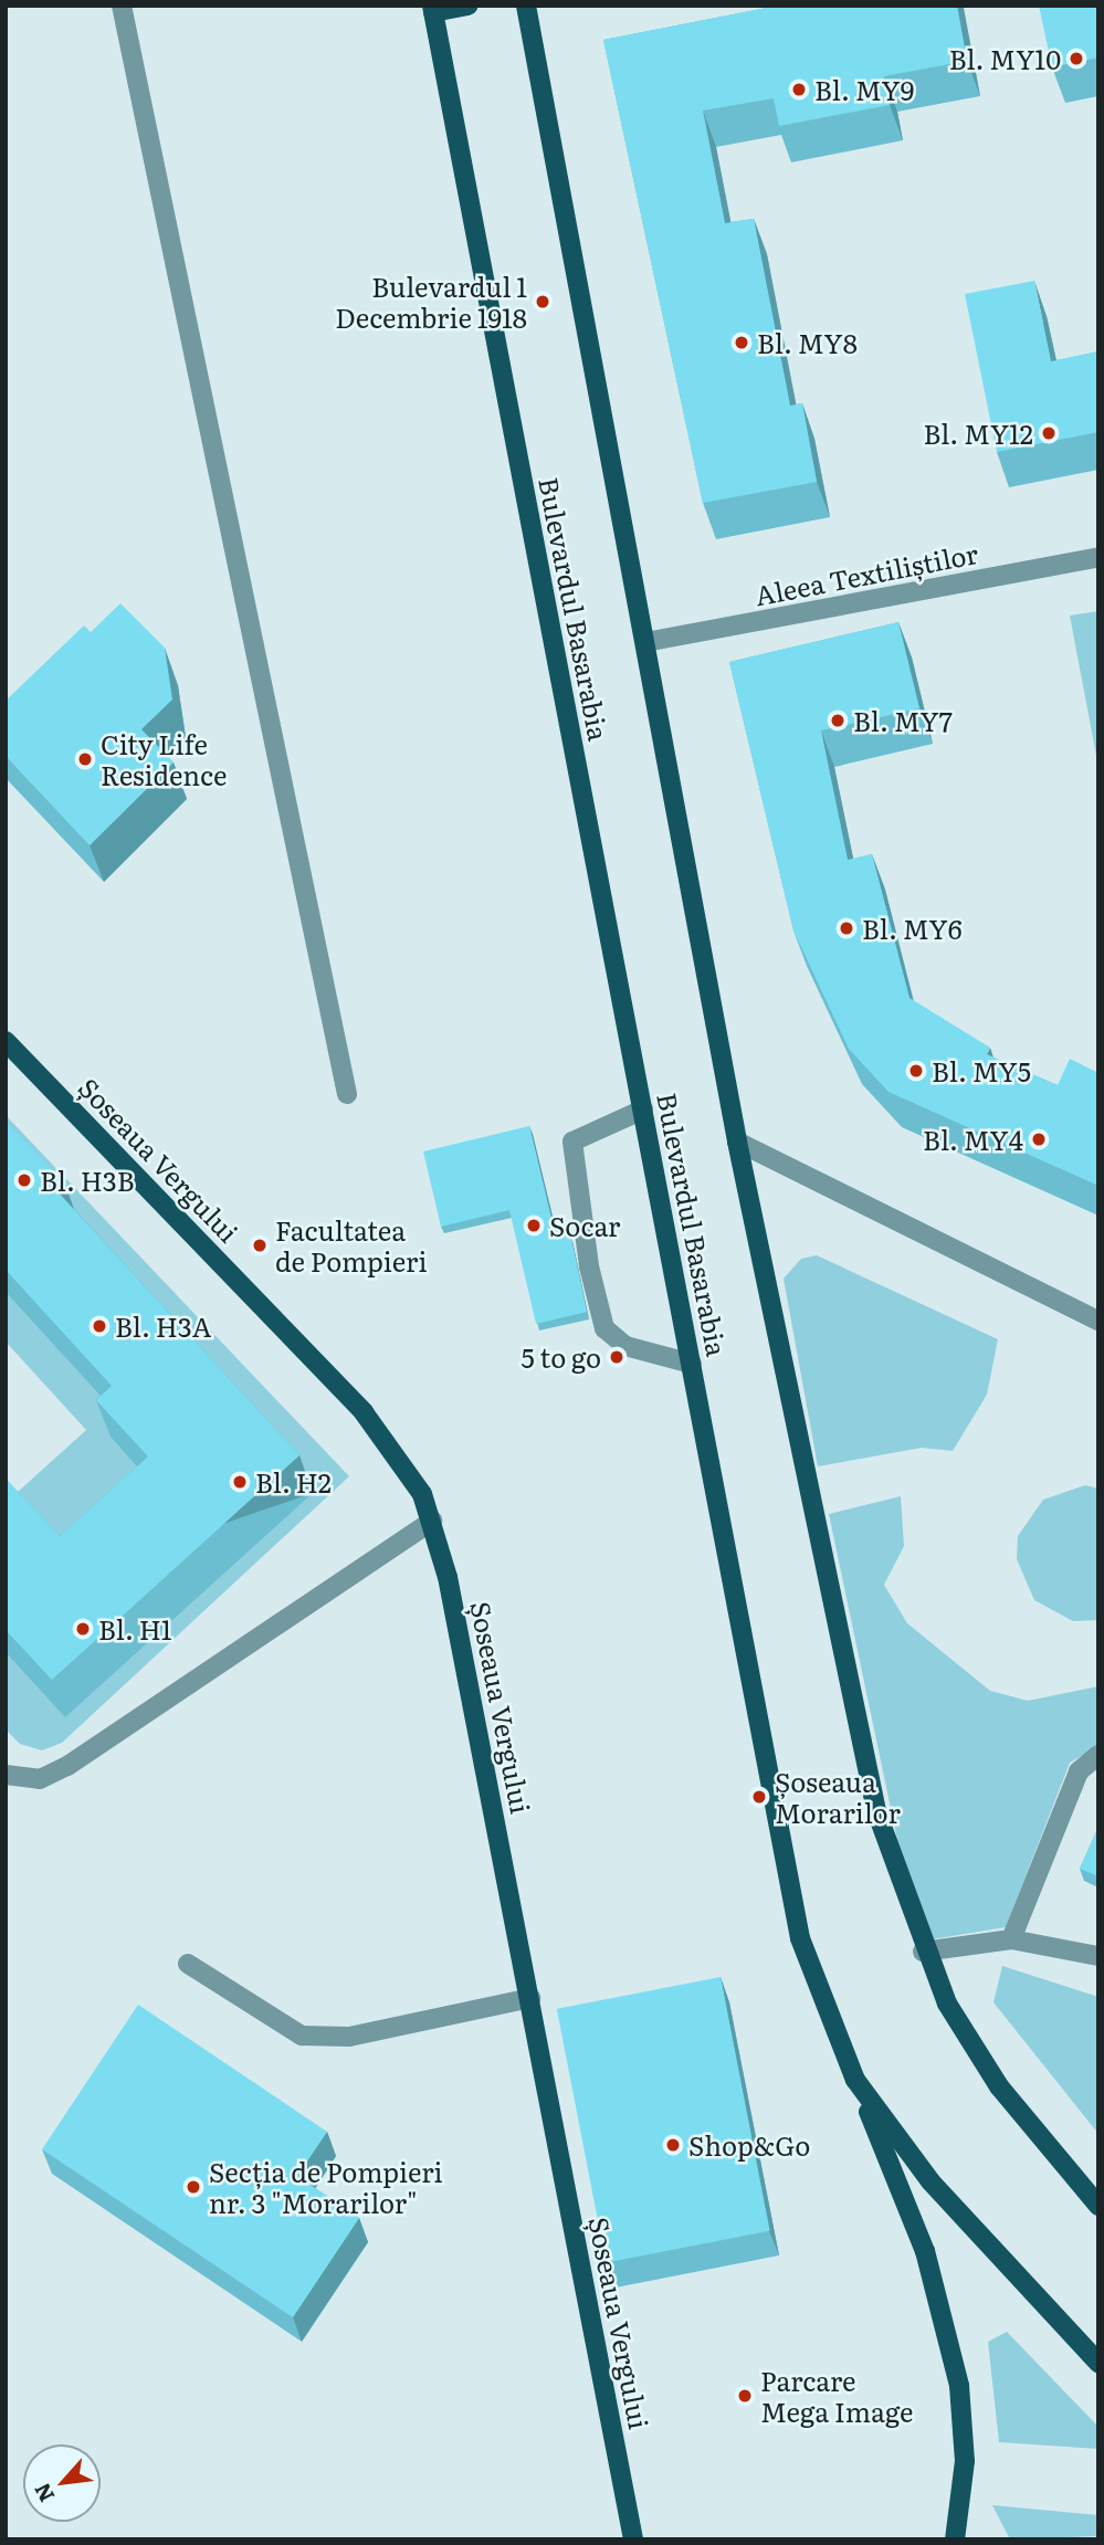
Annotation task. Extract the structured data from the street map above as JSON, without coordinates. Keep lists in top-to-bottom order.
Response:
{
  "streets": {
    "main road": ["Bulevardul Basarabia", "Șoseaua Vergului"],
    "street": ["Aleea Textiliștilor"]
  },
  "places": [
    "Bl. MY10",
    "Bl. MY9",
    "Bulevardul 1 Decembrie 1918",
    "Bl. MY8",
    "Bl. MY12",
    "Bl. MY7",
    "City Life Residence",
    "Bl. MY6",
    "Bl. MY5",
    "Bl. MY4",
    "Bl. H3B",
    "Socar",
    "Facultatea de Pompieri",
    "Bl. H3A",
    "5 to go",
    "Bl. H2",
    "Bl. H1",
    "Șoseaua Morarilor",
    "Shop&Go",
    "Secția de Pompieri nr. 3 \"Morarilor\"",
    "Parcare Mega Image"
  ],
  "north": "bottom left"
}
